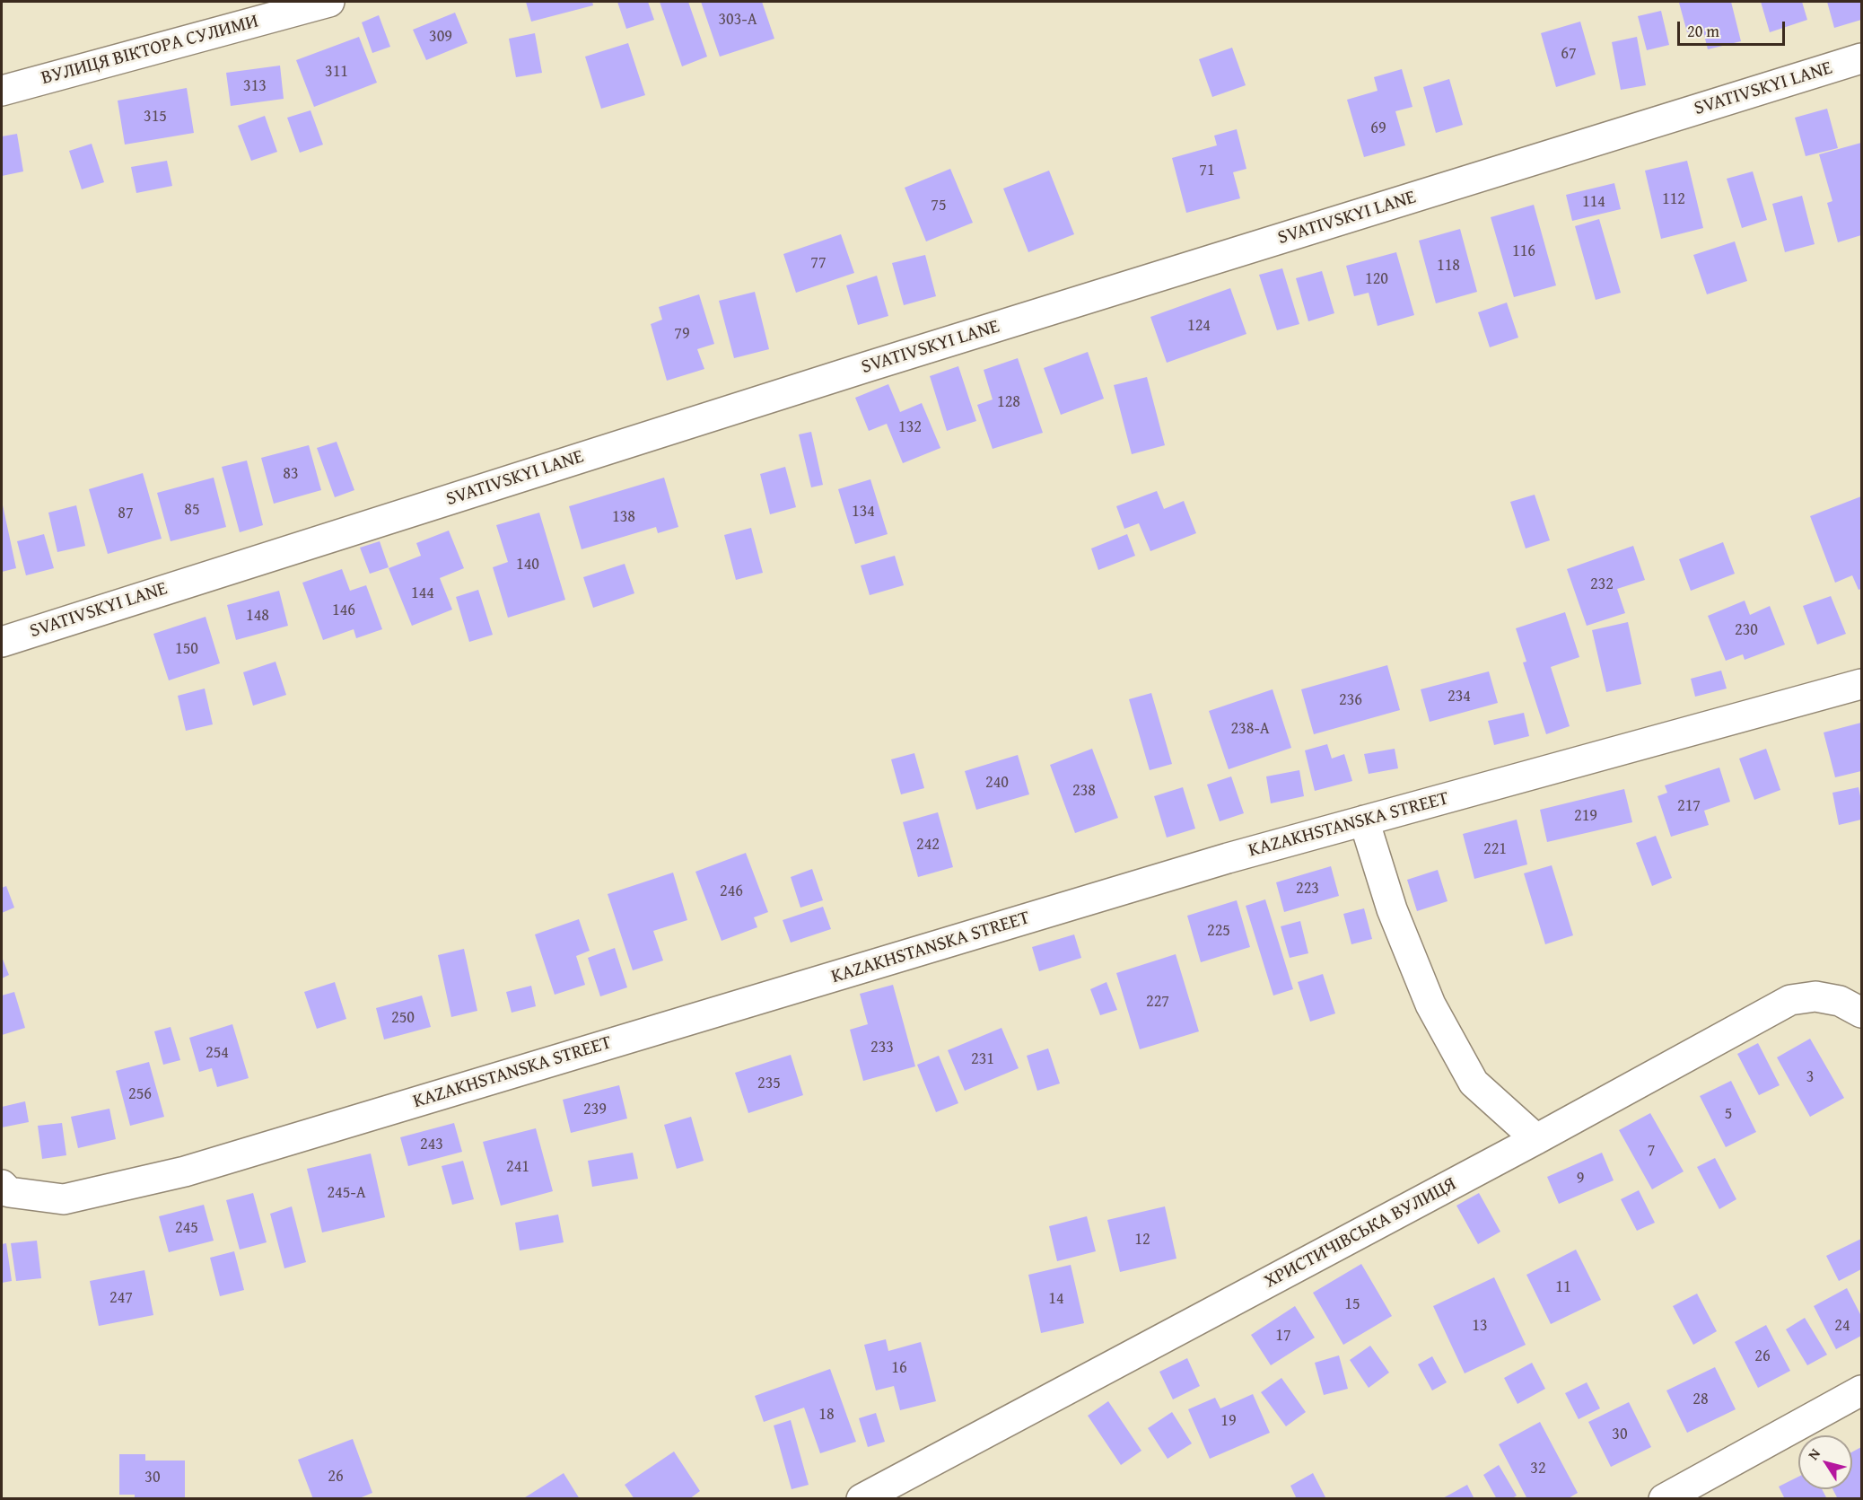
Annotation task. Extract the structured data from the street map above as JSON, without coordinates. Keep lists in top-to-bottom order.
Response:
{
  "streets": {
    "street": [
      "ВУЛИЦЯ ВІКТОРА СУЛИМИ",
      "SVATIVSKYI LANE",
      "KAZAKHSTANSKA STREET",
      "ХРИСТИЧІВСЬКА ВУЛИЦЯ"
    ]
  },
  "house_numbers": [
    "303-А",
    "309",
    "67",
    "311",
    "313",
    "315",
    "69",
    "71",
    "112",
    "114",
    "75",
    "116",
    "77",
    "118",
    "120",
    "124",
    "79",
    "128",
    "132",
    "83",
    "85",
    "134",
    "87",
    "138",
    "140",
    "232",
    "144",
    "146",
    "148",
    "230",
    "150",
    "234",
    "236",
    "238-А",
    "240",
    "238",
    "217",
    "219",
    "242",
    "221",
    "223",
    "246",
    "225",
    "227",
    "250",
    "233",
    "254",
    "231",
    "3",
    "235",
    "256",
    "239",
    "5",
    "243",
    "7",
    "241",
    "9",
    "245-А",
    "245",
    "12",
    "11",
    "247",
    "14",
    "15",
    "13",
    "24",
    "17",
    "26",
    "16",
    "28",
    "18",
    "19",
    "30",
    "32",
    "26",
    "30"
  ],
  "scale_bar": "20 m",
  "north": "top left"
}
